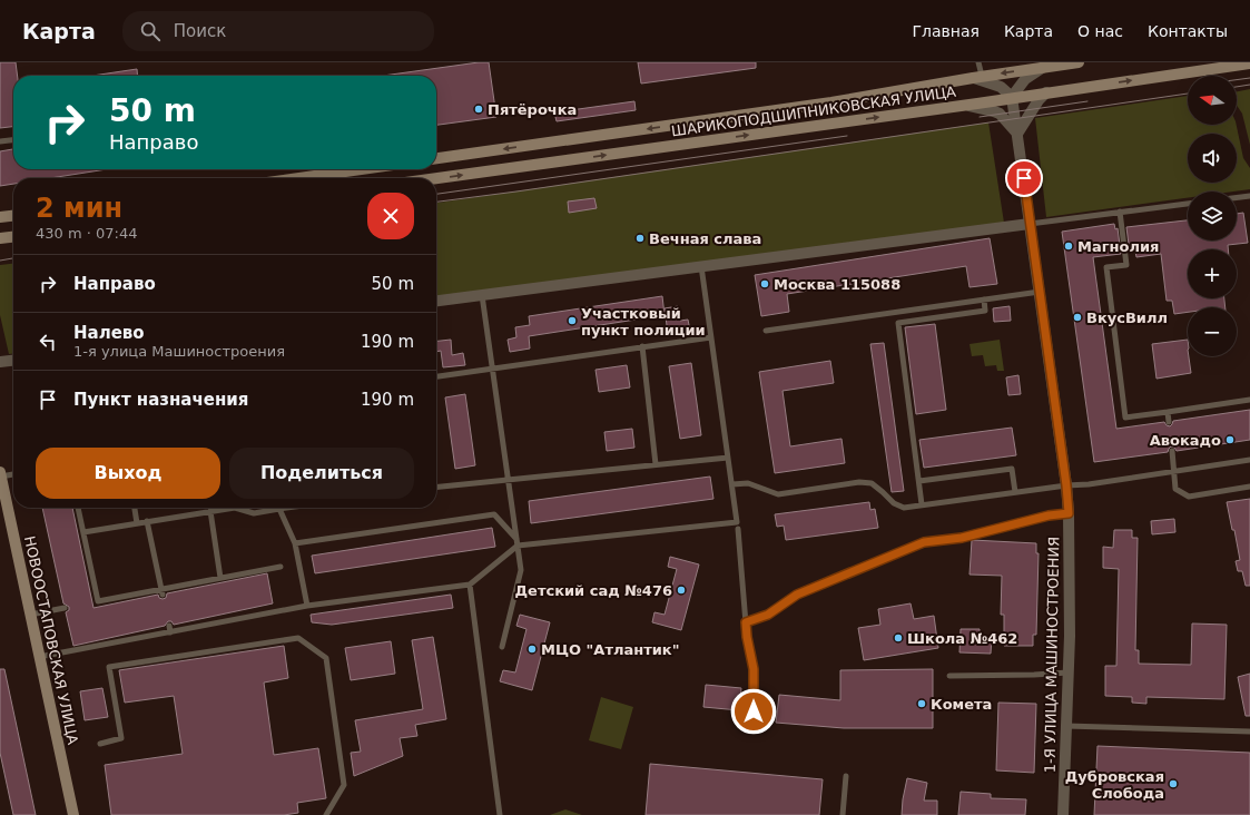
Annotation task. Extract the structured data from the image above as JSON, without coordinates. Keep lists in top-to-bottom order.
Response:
{
  "streets": {
    "main road": ["ШАРИКОПОДШИПНИКОВСКАЯ УЛИЦА", "НОВООСТАПОВСКАЯ УЛИЦА"],
    "street": ["1-Я УЛИЦА МАШИНОСТРОЕНИЯ"]
  },
  "crossings": [
    ["ШАРИКОПОДШИПНИКОВСКАЯ УЛИЦА", "1-Я УЛИЦА МАШИНОСТРОЕНИЯ"]
  ],
  "places": [
    "Пятёрочка",
    "Вечная слава",
    "Магнолия",
    "Москва 115088",
    "ВкусВилл",
    "Участковый пункт полиции",
    "Авокадо",
    "Детский сад №476",
    "Школа №462",
    "МЦО \"Атлантик\"",
    "Комета",
    "Дубровская Слобода"
  ],
  "north": "left",
  "page": {
    "header": "Карта",
    "search": "Поиск",
    "nav": [
      "Главная",
      "Карта",
      "О нас",
      "Контакты"
    ],
    "map_buttons": ["+", "−"],
    "turn": ["50 m", "Направо"],
    "heading": ["2 мин", "430 m · 07:44"],
    "list": [
      {
        "name": "Направо",
        "value": "50 m"
      },
      {
        "name": "Налево",
        "note": "1-я улица Машиностроения",
        "value": "190 m"
      },
      {
        "name": "Пункт назначения",
        "value": "190 m"
      }
    ],
    "buttons": ["Выход", "Поделиться"]
  }
}
